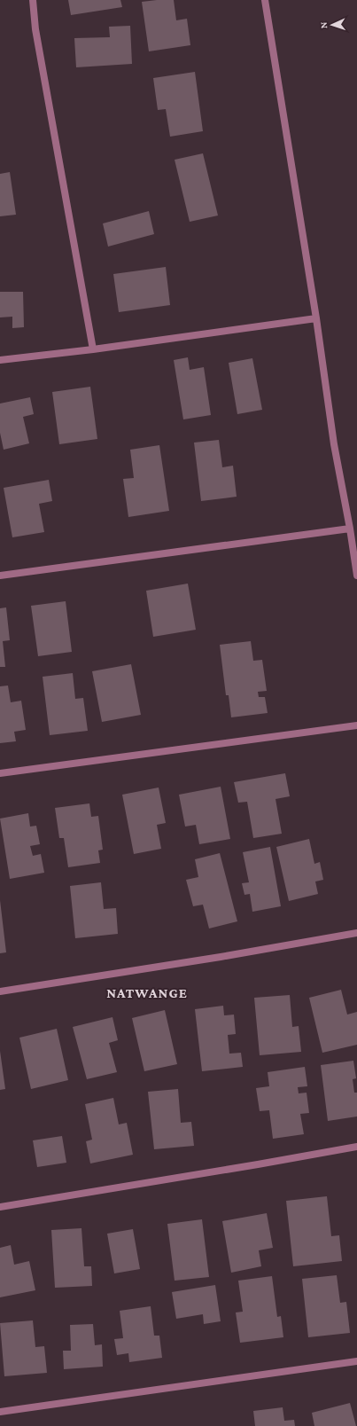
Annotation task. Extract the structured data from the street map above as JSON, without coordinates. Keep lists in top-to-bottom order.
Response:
{
  "districts": ["NATWANGE"],
  "north": "left"
}
